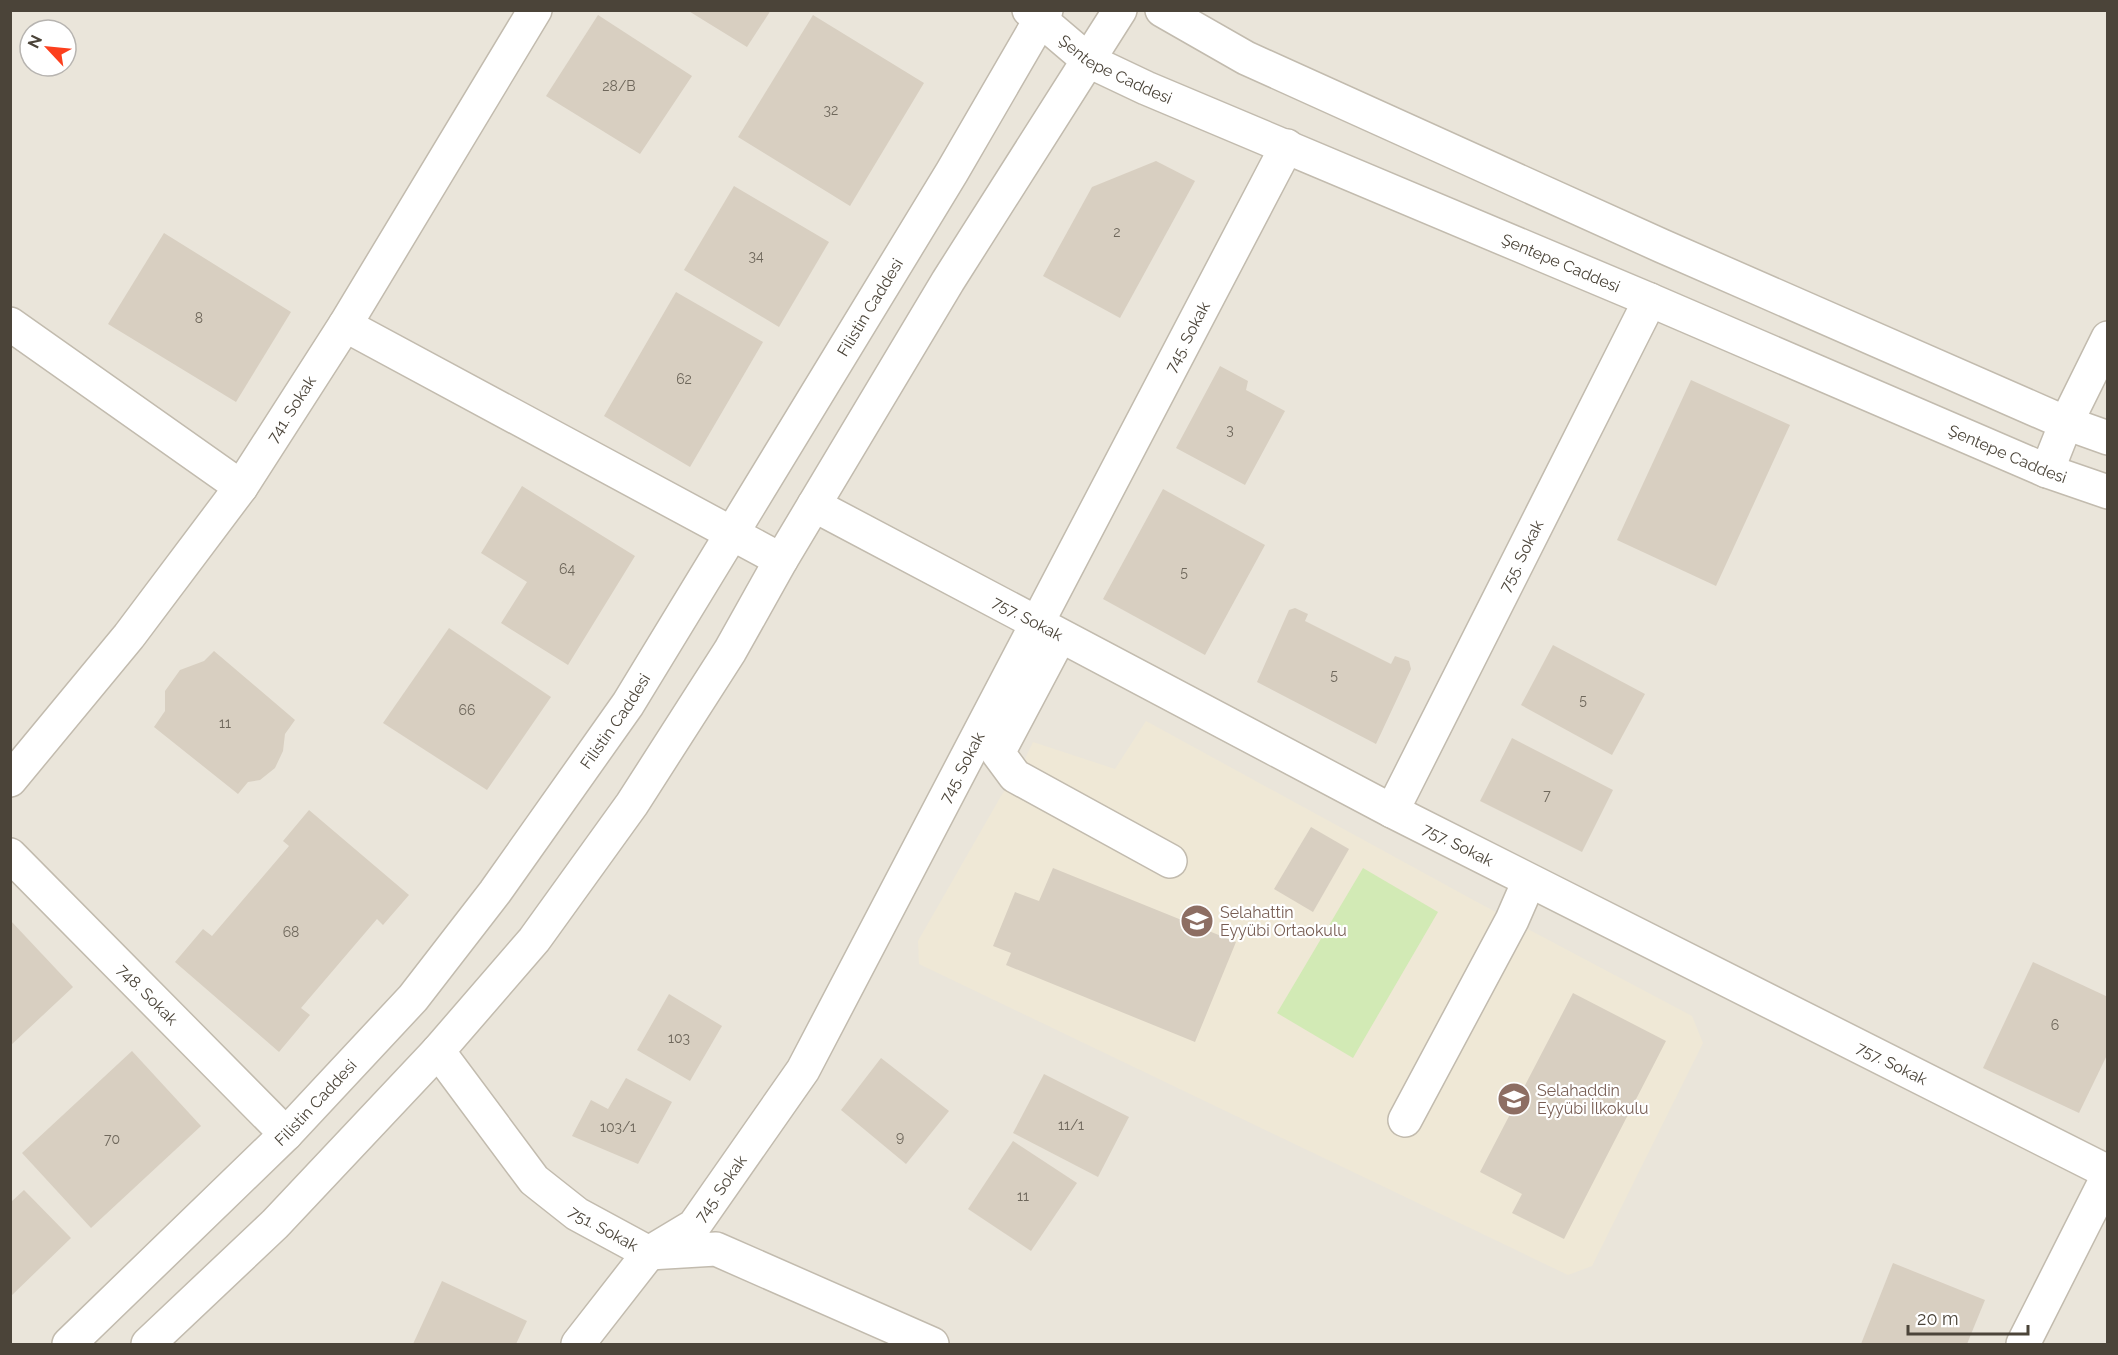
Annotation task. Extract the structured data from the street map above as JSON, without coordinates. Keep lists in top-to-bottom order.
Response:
{
  "streets": {
    "street": [
      "Şentepe Caddesi",
      "Filistin Caddesi",
      "745. Sokak",
      "741. Sokak",
      "755. Sokak",
      "757. Sokak",
      "748. Sokak",
      "751. Sokak"
    ]
  },
  "crossings": [
    ["Şentepe Caddesi", "Filistin Caddesi"],
    ["Şentepe Caddesi", "745. Sokak"],
    ["Şentepe Caddesi", "755. Sokak"],
    ["Filistin Caddesi", "748. Sokak"],
    ["745. Sokak", "757. Sokak"],
    ["745. Sokak", "751. Sokak"],
    ["755. Sokak", "757. Sokak"]
  ],
  "places": {
    "school or university": ["Selahattin Eyyübi Ortaokulu", "Selahaddin Eyyübi İlkokulu"]
  },
  "house_numbers": [
    "28/B",
    "32",
    "2",
    "34",
    "8",
    "62",
    "3",
    "64",
    "5",
    "5",
    "5",
    "66",
    "11",
    "7",
    "68",
    "6",
    "103",
    "11/1",
    "103/1",
    "9",
    "70",
    "11"
  ],
  "scale_bar": "20 m",
  "north": "top left"
}
